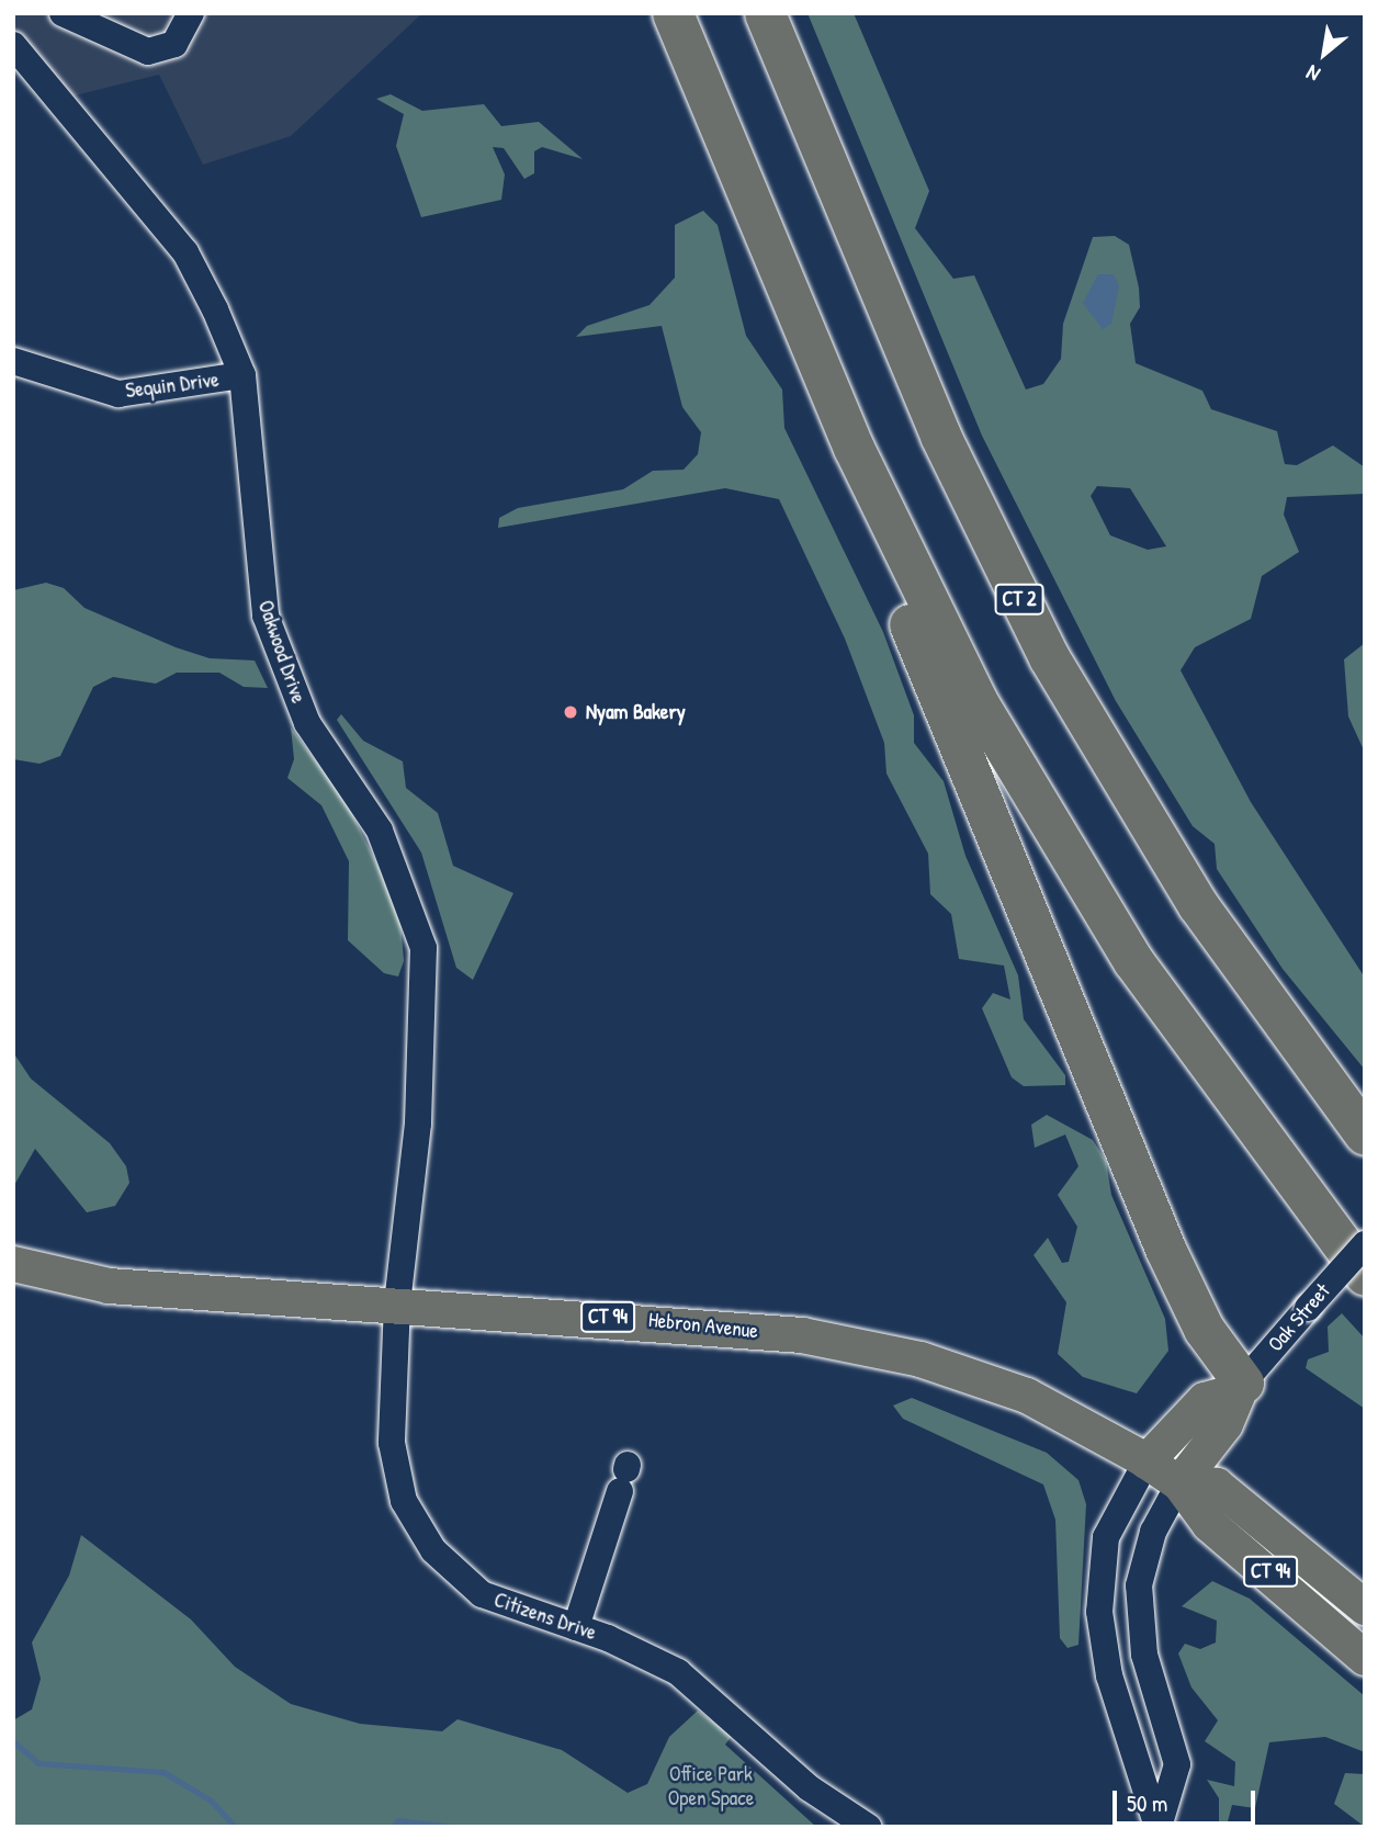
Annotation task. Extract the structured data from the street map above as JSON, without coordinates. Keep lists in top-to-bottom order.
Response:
{
  "streets": {
    "highway": ["CT 2"],
    "main road": ["CT 94", "Oak Street", "Hebron Avenue"],
    "street": ["Sequin Drive", "Oakwood Drive", "Citizens Drive"]
  },
  "crossings": [
    ["Sequin Drive", "Oakwood Drive"],
    ["Oakwood Drive", "Hebron Avenue"],
    ["Oakwood Drive", "Citizens Drive"],
    ["Oak Street", "Hebron Avenue"],
    ["Hebron Avenue", "Citizens Drive"]
  ],
  "parks": ["Office Park Open Space"],
  "places": ["Nyam Bakery"],
  "scale_bar": "50 m",
  "north": "bottom left"
}
